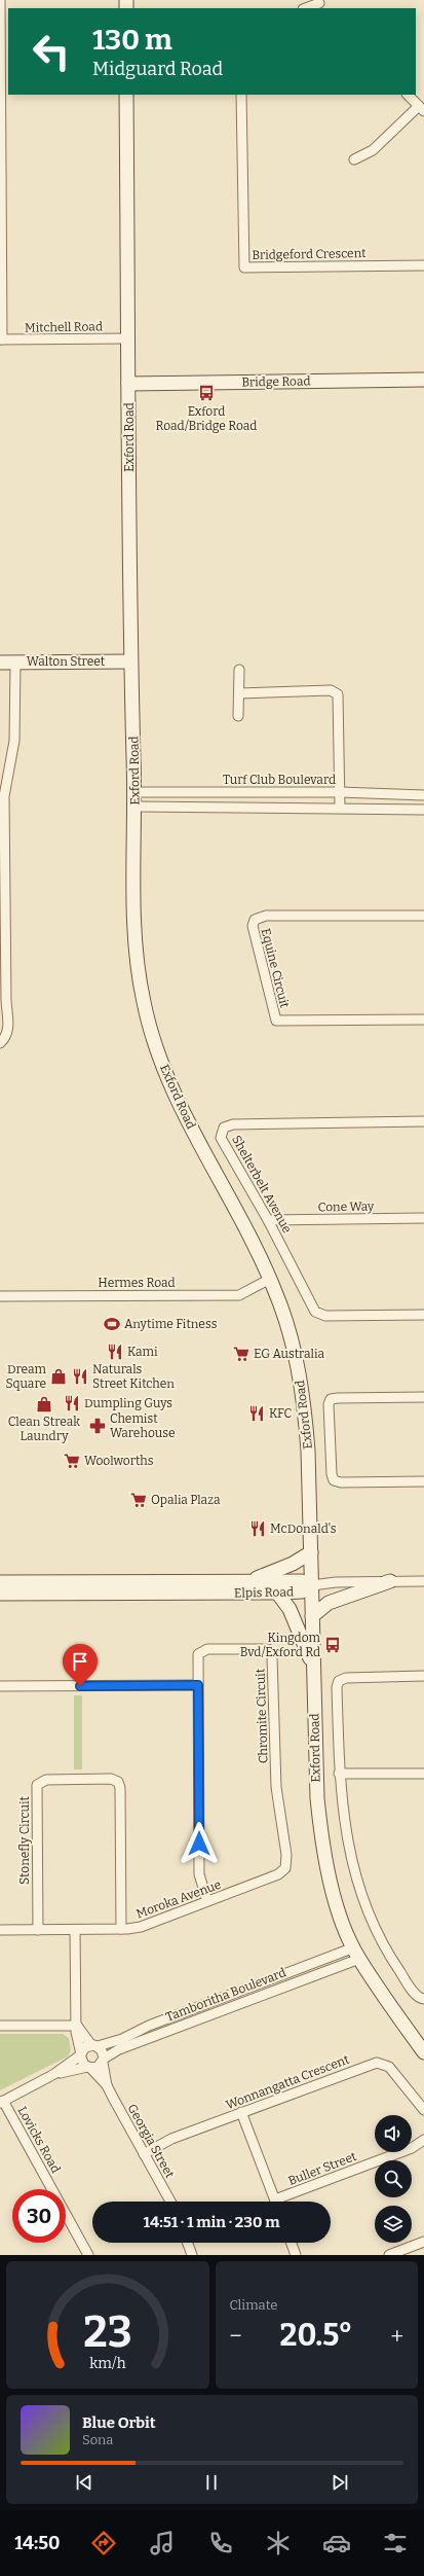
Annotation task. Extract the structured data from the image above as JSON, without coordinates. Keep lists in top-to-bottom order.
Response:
{
  "streets": {
    "street": [
      "Bridgeford Crescent",
      "Mitchell Road",
      "Bridge Road",
      "Exford Road",
      "Walton Street",
      "Turf Club Boulevard",
      "Equine Circuit",
      "Shelterbelt Avenue",
      "Cone Way",
      "Hermes Road",
      "Elpis Road",
      "Chromite Circuit",
      "Stonefly Circuit",
      "Moroka Avenue",
      "Tamboritha Boulevard",
      "Wonnangatta Crescent",
      "Lovicks Road",
      "Georgia Street",
      "Buller Street"
    ]
  },
  "crossings": [
    ["Mitchell Road", "Exford Road"],
    ["Bridge Road", "Exford Road"],
    ["Exford Road", "Walton Street"],
    ["Exford Road", "Turf Club Boulevard"],
    ["Exford Road", "Hermes Road"],
    ["Exford Road", "Elpis Road"],
    ["Exford Road", "Tamboritha Boulevard"],
    ["Shelterbelt Avenue", "Cone Way"],
    ["Chromite Circuit", "Moroka Avenue"],
    ["Stonefly Circuit", "Moroka Avenue"],
    ["Tamboritha Boulevard", "Lovicks Road"],
    ["Tamboritha Boulevard", "Georgia Street"],
    ["Wonnangatta Crescent", "Georgia Street"]
  ],
  "places": {
    "bus stop": ["Exford Road/Bridge Road", "Kingdom Bvd/Exford Rd"],
    "sports": ["Anytime Fitness"],
    "restaurant": [
      "Kami",
      "Naturals Street Kitchen",
      "Dumpling Guys",
      "KFC",
      "McDonald's"
    ],
    "supermarket": ["EG Australia", "Woolworths", "Opalia Plaza"],
    "shop": ["Dream Square", "Clean Streak Laundry"],
    "pharmacy": ["Chemist Warehouse"]
  },
  "page": {
    "turn": ["130 m", "Midguard Road"],
    "limit": "30",
    "trip": "14:51 · 1 min · 230 m",
    "tile": "Climate",
    "heat": ["−", "20.5°", "+"],
    "song": ["Blue Orbit", "Sona"],
    "tabs": "14:50",
    "gauge": ["23", "km/h"]
  }
}
